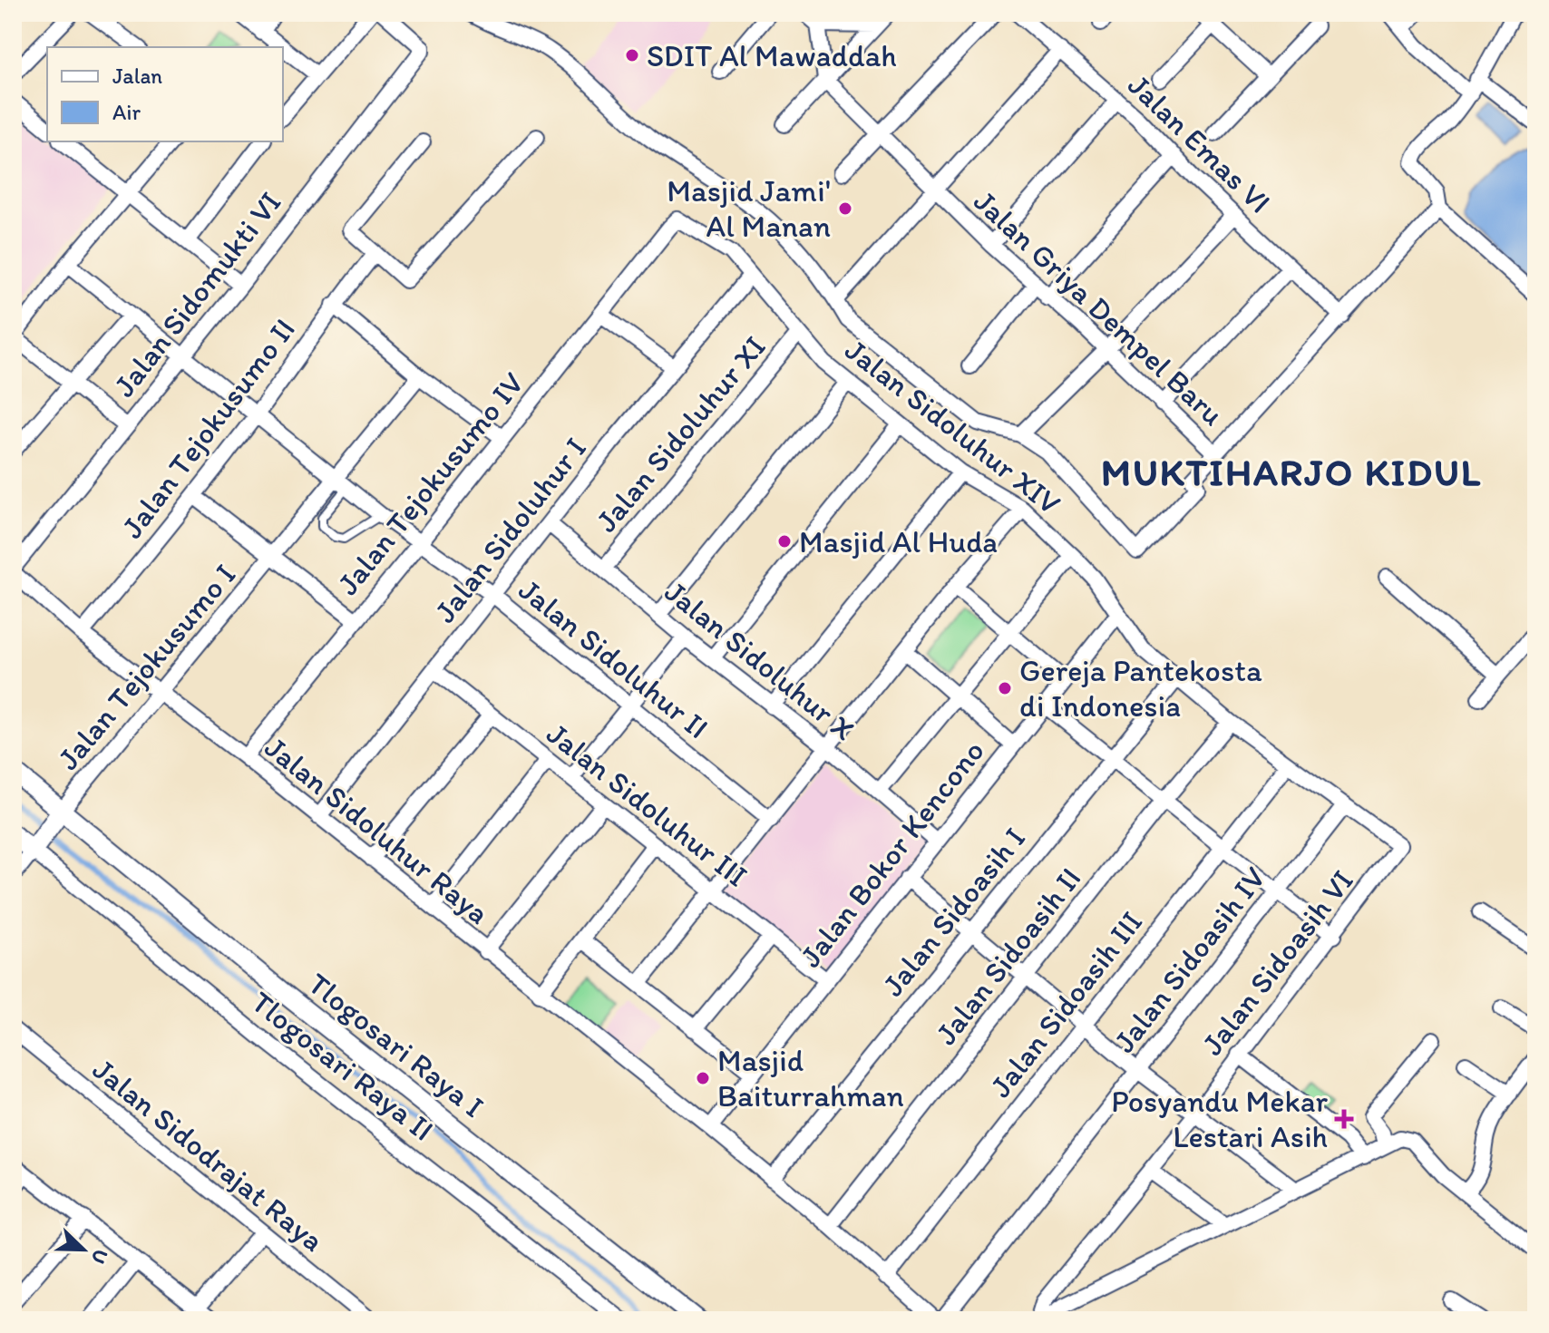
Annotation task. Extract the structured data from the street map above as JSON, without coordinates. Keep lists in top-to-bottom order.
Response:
{
  "streets": {
    "street": [
      "Jalan Emas VI",
      "Jalan Sidomukti VI",
      "Jalan Griya Dempel Baru",
      "Jalan Sidoluhur XIV",
      "Jalan Tejokusumo II",
      "Jalan Sidoluhur XI",
      "Jalan Tejokusumo IV",
      "Jalan Sidoluhur I",
      "Jalan Sidoluhur II",
      "Jalan Sidoluhur X",
      "Jalan Tejokusumo I",
      "Jalan Sidoluhur III",
      "Jalan Sidoluhur Raya",
      "Jalan Bokor Kencono",
      "Jalan Sidoasih I",
      "Jalan Sidoasih II",
      "Jalan Sidoasih IV",
      "Jalan Sidoasih VI",
      "Jalan Sidoasih III",
      "Tlogosari Raya I",
      "Tlogosari Raya II",
      "Jalan Sidodrajat Raya"
    ]
  },
  "crossings": [
    ["Jalan Emas VI", "Jalan Griya Dempel Baru"],
    ["Jalan Sidomukti VI", "Jalan Sidoluhur II"],
    ["Jalan Sidomukti VI", "Jalan Sidoluhur Raya"],
    ["Jalan Sidoluhur XIV", "Jalan Sidoluhur XI"],
    ["Jalan Sidoluhur XIV", "Jalan Tejokusumo IV"],
    ["Jalan Sidoluhur XIV", "Jalan Sidoluhur I"],
    ["Jalan Sidoluhur XIV", "Jalan Bokor Kencono"],
    ["Jalan Sidoluhur XIV", "Jalan Sidoasih I"],
    ["Jalan Sidoluhur XIV", "Jalan Sidoasih II"],
    ["Jalan Sidoluhur XIV", "Jalan Sidoasih IV"],
    ["Jalan Sidoluhur XIV", "Jalan Sidoasih VI"],
    ["Jalan Sidoluhur XIV", "Jalan Sidoasih III"],
    ["Jalan Tejokusumo II", "Jalan Sidoluhur II"],
    ["Jalan Tejokusumo II", "Jalan Sidoluhur Raya"],
    ["Jalan Sidoluhur XI", "Jalan Sidoluhur X"],
    ["Jalan Tejokusumo IV", "Jalan Sidoluhur II"],
    ["Jalan Tejokusumo IV", "Jalan Sidoluhur Raya"],
    ["Jalan Sidoluhur I", "Jalan Sidoluhur II"],
    ["Jalan Sidoluhur I", "Jalan Sidoluhur X"],
    ["Jalan Sidoluhur I", "Jalan Sidoluhur III"],
    ["Jalan Sidoluhur I", "Jalan Sidoluhur Raya"],
    ["Jalan Sidoluhur II", "Jalan Tejokusumo I"],
    ["Jalan Sidoluhur X", "Jalan Bokor Kencono"],
    ["Jalan Tejokusumo I", "Jalan Sidoluhur Raya"],
    ["Jalan Tejokusumo I", "Tlogosari Raya I"],
    ["Jalan Sidoluhur III", "Jalan Bokor Kencono"],
    ["Jalan Sidoluhur Raya", "Jalan Bokor Kencono"],
    ["Jalan Sidoluhur Raya", "Jalan Sidoasih I"],
    ["Jalan Sidoluhur Raya", "Jalan Sidoasih II"],
    ["Jalan Sidoluhur Raya", "Jalan Sidoasih III"]
  ],
  "districts": ["MUKTIHARJO KIDUL"],
  "places": {
    "other": [
      "SDIT Al Mawaddah",
      "Masjid Jami' Al Manan",
      "Masjid Al Huda",
      "Gereja Pantekosta di Indonesia",
      "Masjid Baiturrahman"
    ],
    "health": ["Posyandu Mekar Lestari Asih"]
  },
  "legend": ["Jalan", "Air"],
  "north": "bottom right"
}
